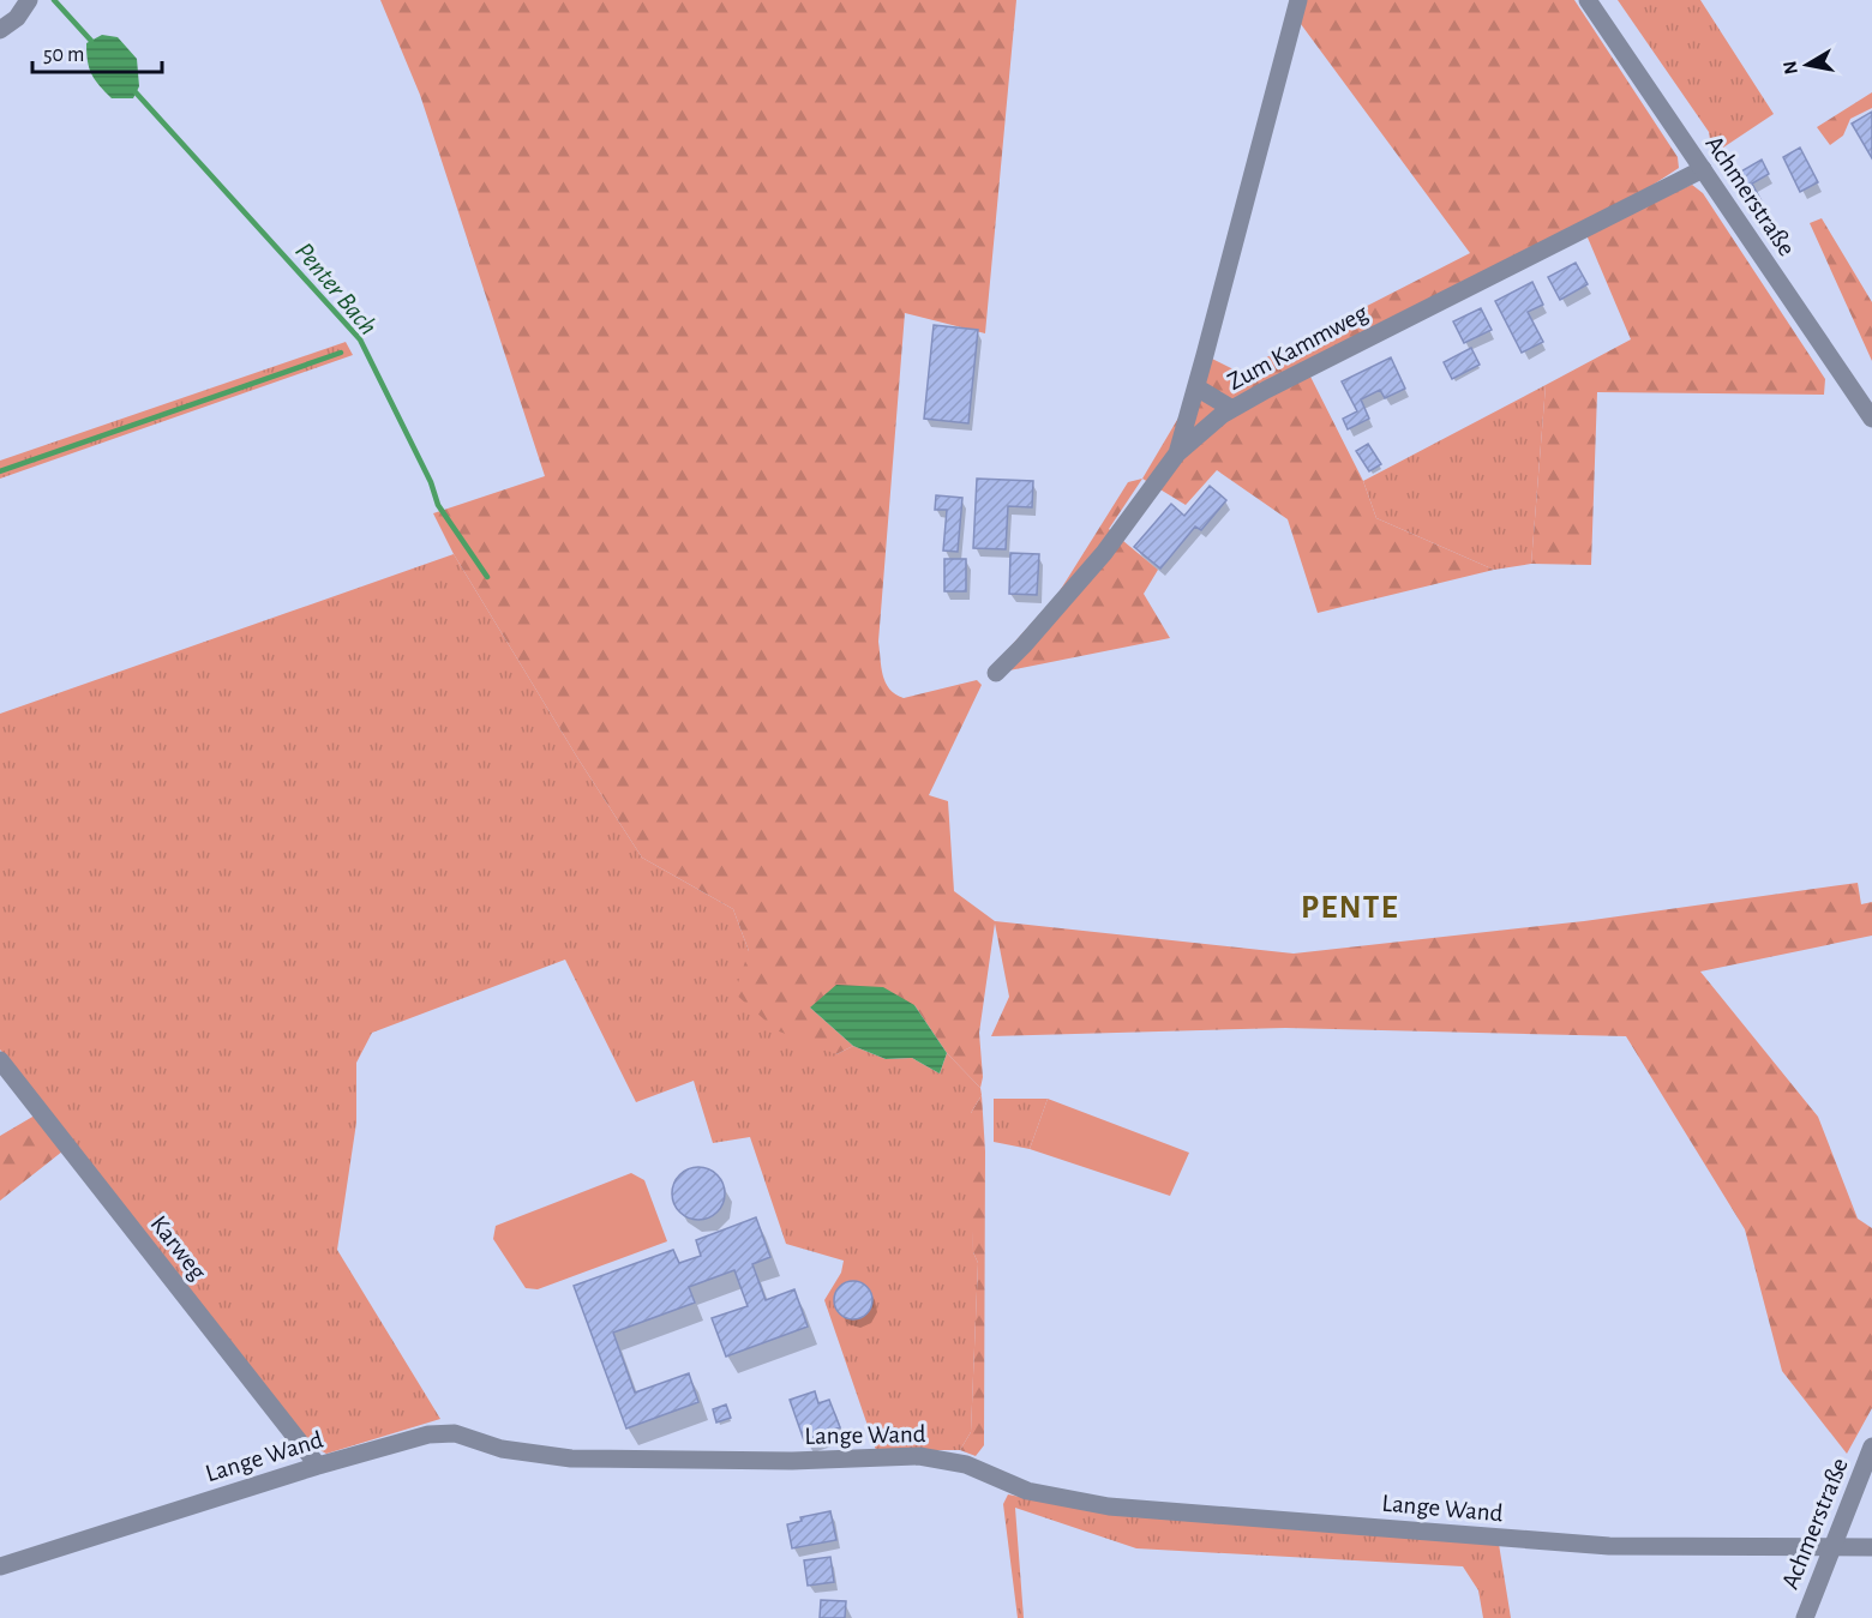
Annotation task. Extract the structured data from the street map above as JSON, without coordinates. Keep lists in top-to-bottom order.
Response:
{
  "streets": {
    "street": [
      "Achmerstraße",
      "Zum Kammweg",
      "Karweg",
      "Lange Wand"
    ]
  },
  "crossings": [
    ["Achmerstraße", "Zum Kammweg"],
    ["Achmerstraße", "Lange Wand"],
    ["Karweg", "Lange Wand"]
  ],
  "districts": ["PENTE"],
  "water": ["Penter Bach"],
  "scale_bar": "50 m",
  "north": "left"
}
